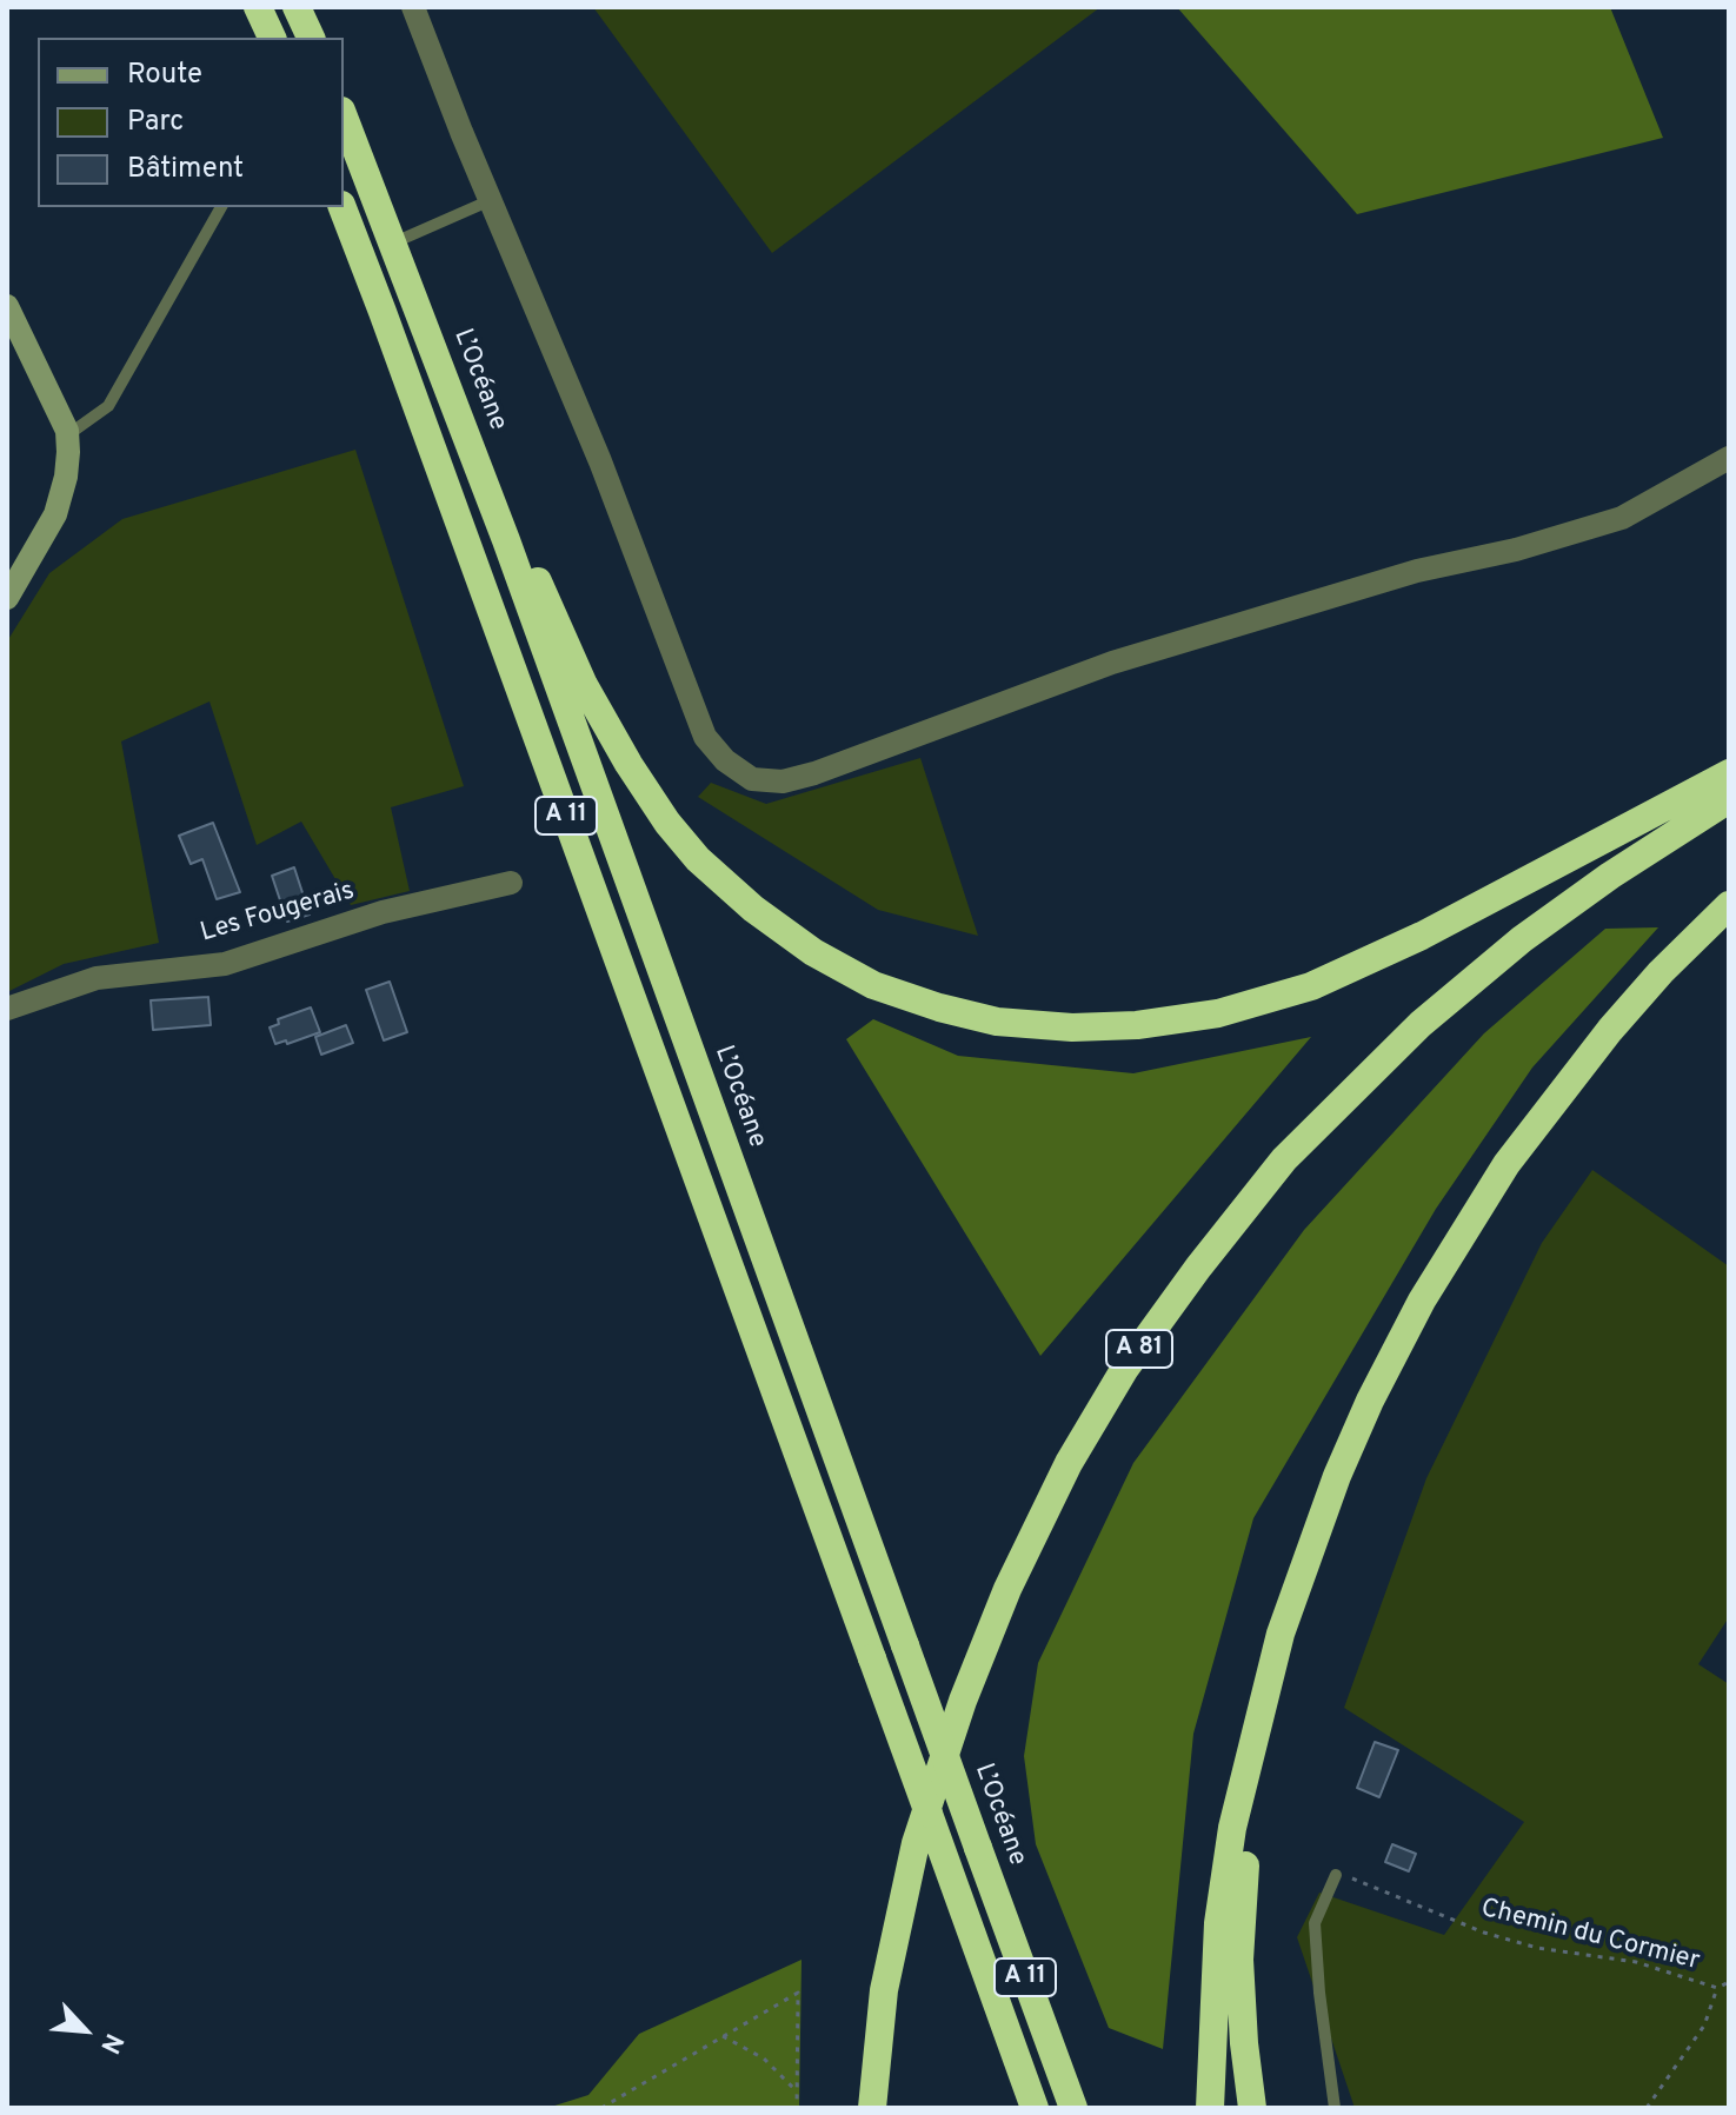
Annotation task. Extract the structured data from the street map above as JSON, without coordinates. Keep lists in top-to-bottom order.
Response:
{
  "streets": {
    "highway": ["L’Océane", "A 11", "A 81"],
    "street": ["Les Fougerais"],
    "path": ["Chemin du Cormier"]
  },
  "legend": ["Route", "Parc", "Bâtiment"],
  "north": "bottom right"
}
